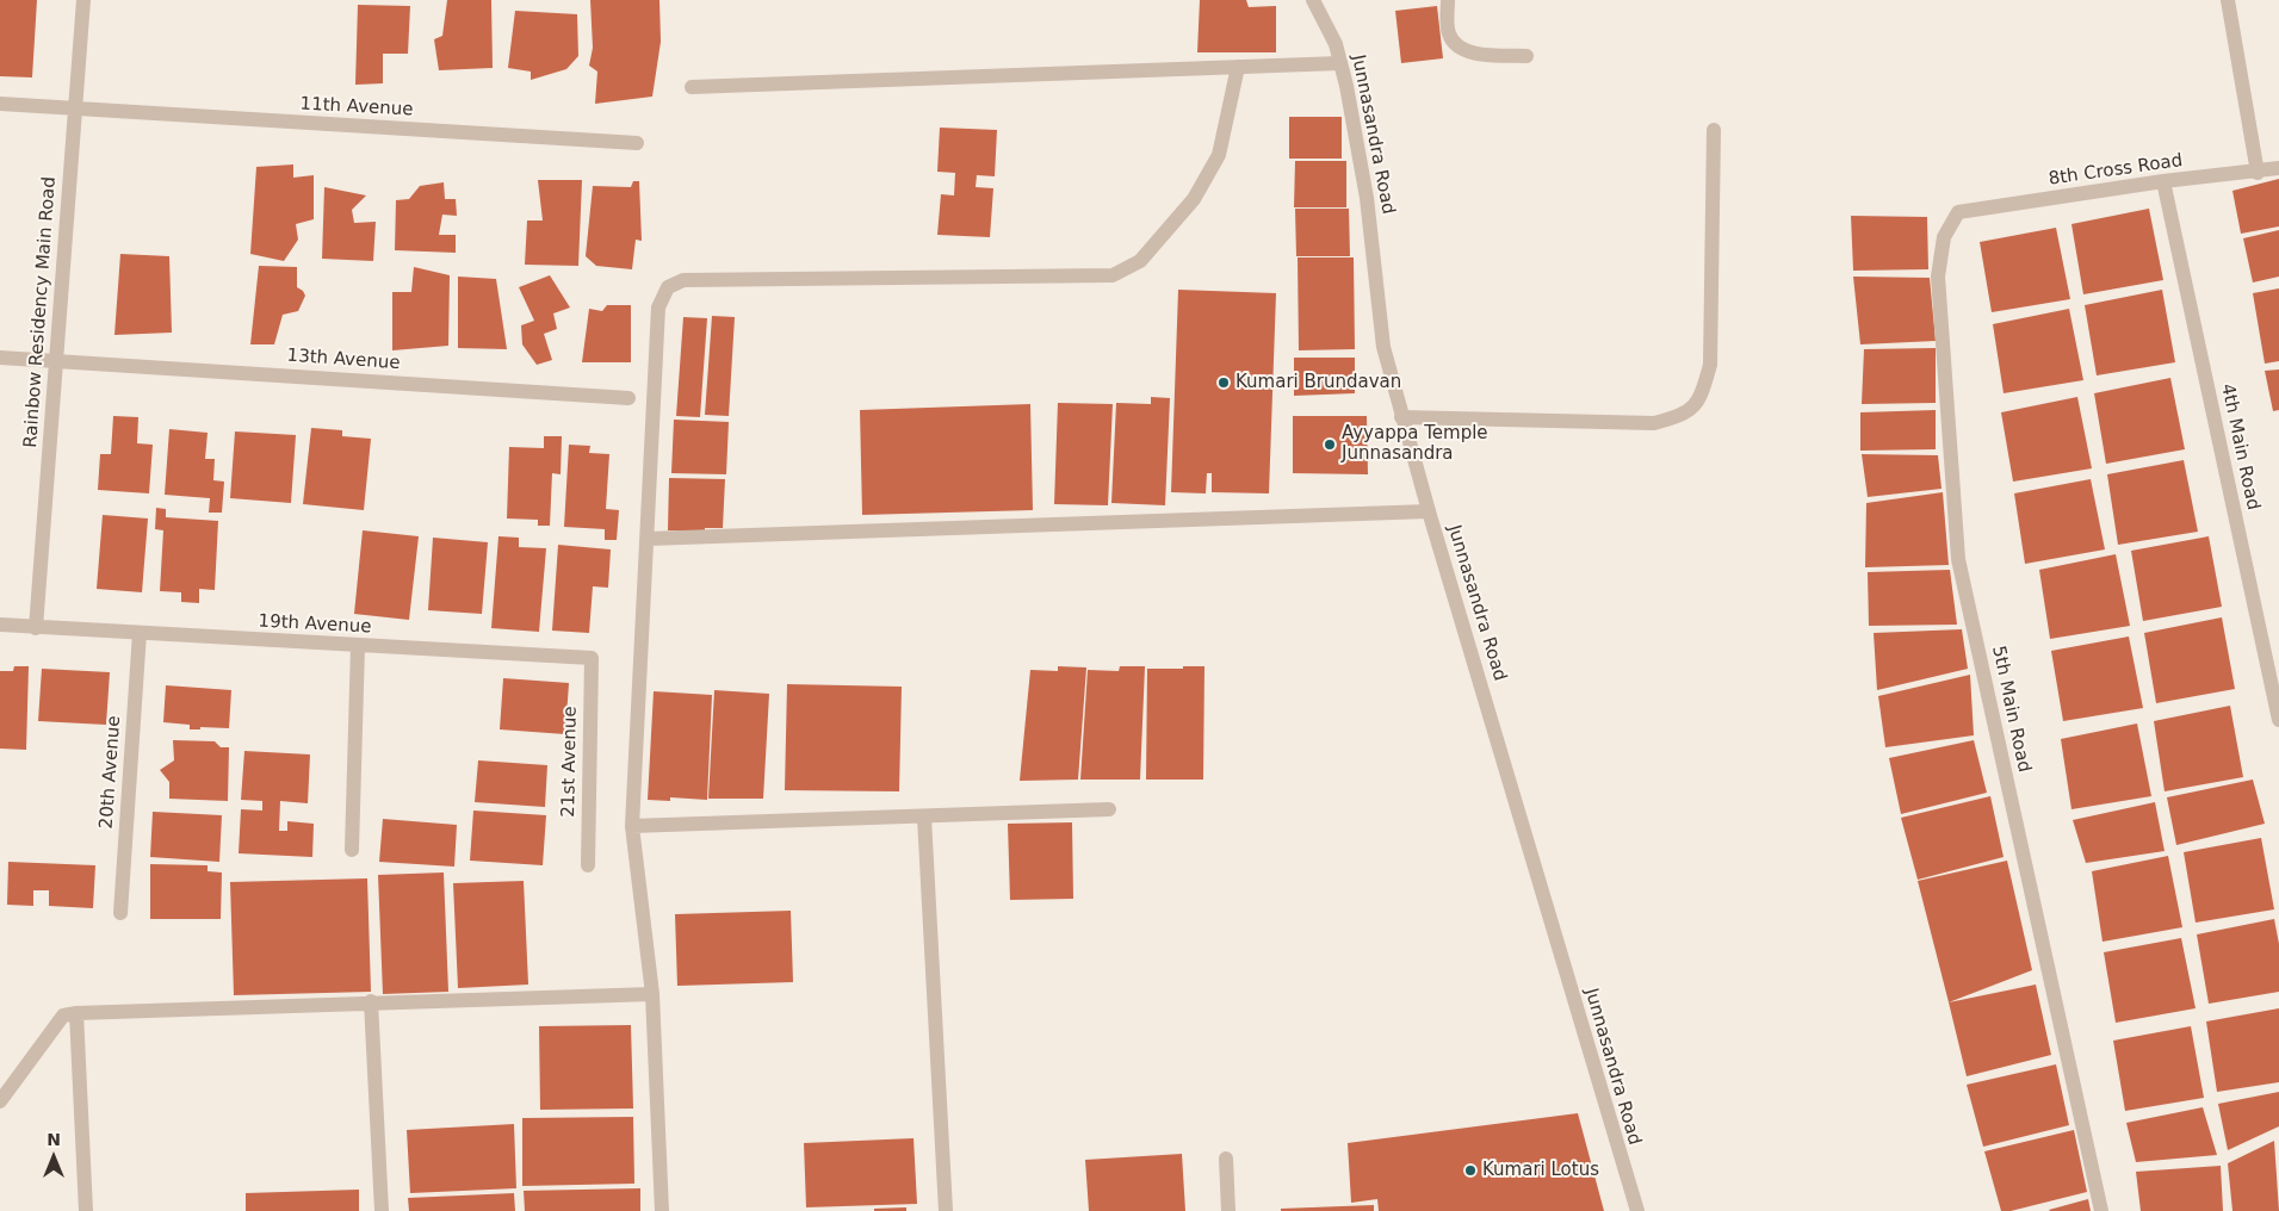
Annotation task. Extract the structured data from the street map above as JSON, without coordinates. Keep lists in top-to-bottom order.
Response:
{
  "streets": {
    "street": [
      "11th Avenue",
      "Junnasandra Road",
      "8th Cross Road",
      "Rainbow Residency Main Road",
      "13th Avenue",
      "4th Main Road",
      "19th Avenue",
      "5th Main Road",
      "21st Avenue",
      "20th Avenue"
    ]
  },
  "crossings": [
    ["11th Avenue", "Rainbow Residency Main Road"],
    ["8th Cross Road", "4th Main Road"],
    ["8th Cross Road", "5th Main Road"],
    ["Rainbow Residency Main Road", "13th Avenue"],
    ["Rainbow Residency Main Road", "19th Avenue"],
    ["19th Avenue", "21st Avenue"],
    ["19th Avenue", "20th Avenue"]
  ],
  "places": ["Kumari Brundavan", "Ayyappa Temple Junnasandra", "Kumari Lotus"],
  "north": "top"
}
